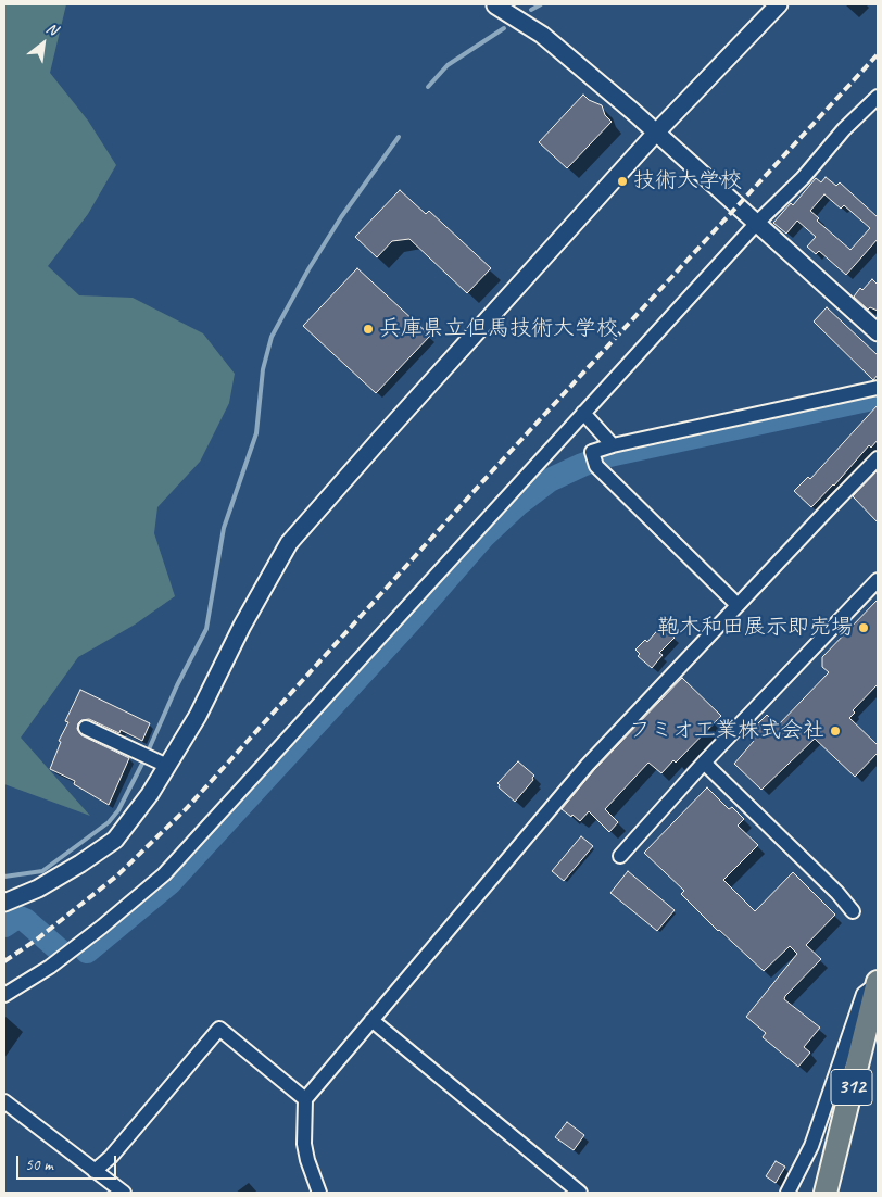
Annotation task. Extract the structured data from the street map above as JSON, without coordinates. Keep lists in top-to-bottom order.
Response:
{
  "streets": {
    "highway": ["312"]
  },
  "places": [
    "技術大学校",
    "兵庫県立但馬技術大学校",
    "鞄木和田展示即売場",
    "フミオ工業株式会社"
  ],
  "scale_bar": "50 m",
  "north": "top right"
}
